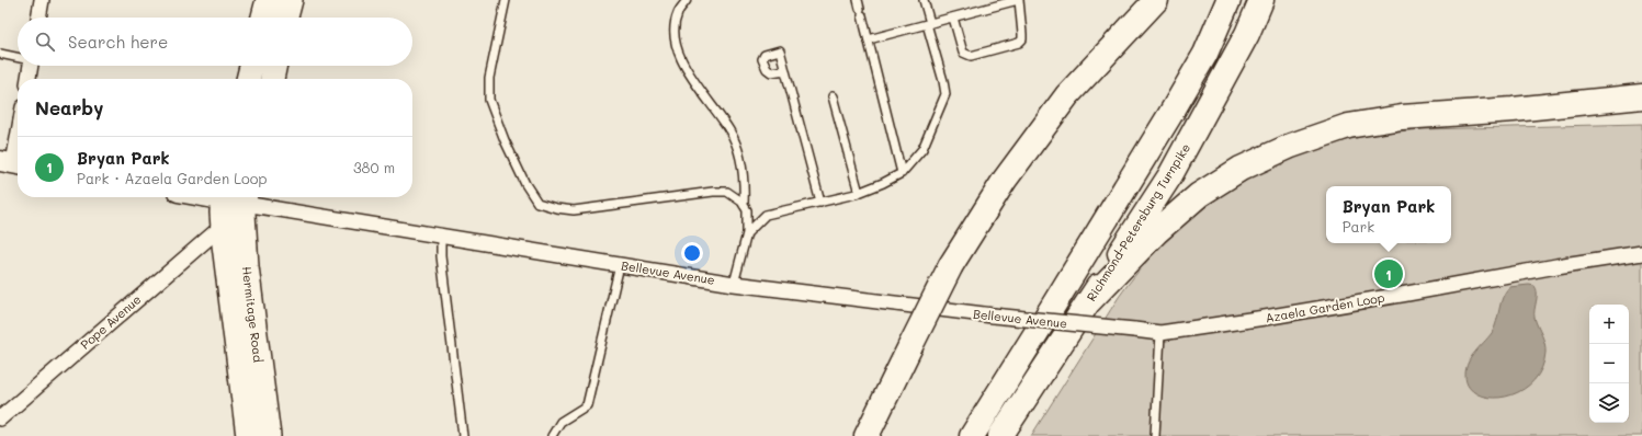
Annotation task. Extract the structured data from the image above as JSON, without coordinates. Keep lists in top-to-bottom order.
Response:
{
  "streets": {
    "highway": ["Richmond-Petersburg Turnpike"],
    "main road": ["Hermitage Road"],
    "street": ["Bellevue Avenue", "Azaela Garden Loop", "Pope Avenue"]
  },
  "crossings": [
    ["Bellevue Avenue", "Azaela Garden Loop"],
    ["Bellevue Avenue", "Hermitage Road"],
    ["Hermitage Road", "Pope Avenue"]
  ],
  "page": {
    "search": "Search here",
    "heading": "Nearby",
    "list": [
      {
        "mark": "1",
        "name": "Bryan Park",
        "note": "Park · Azaela Garden Loop",
        "value": "380 m"
      }
    ],
    "popup": ["Bryan Park", "Park"],
    "pins": "1",
    "map_buttons": ["+", "−"]
  }
}
